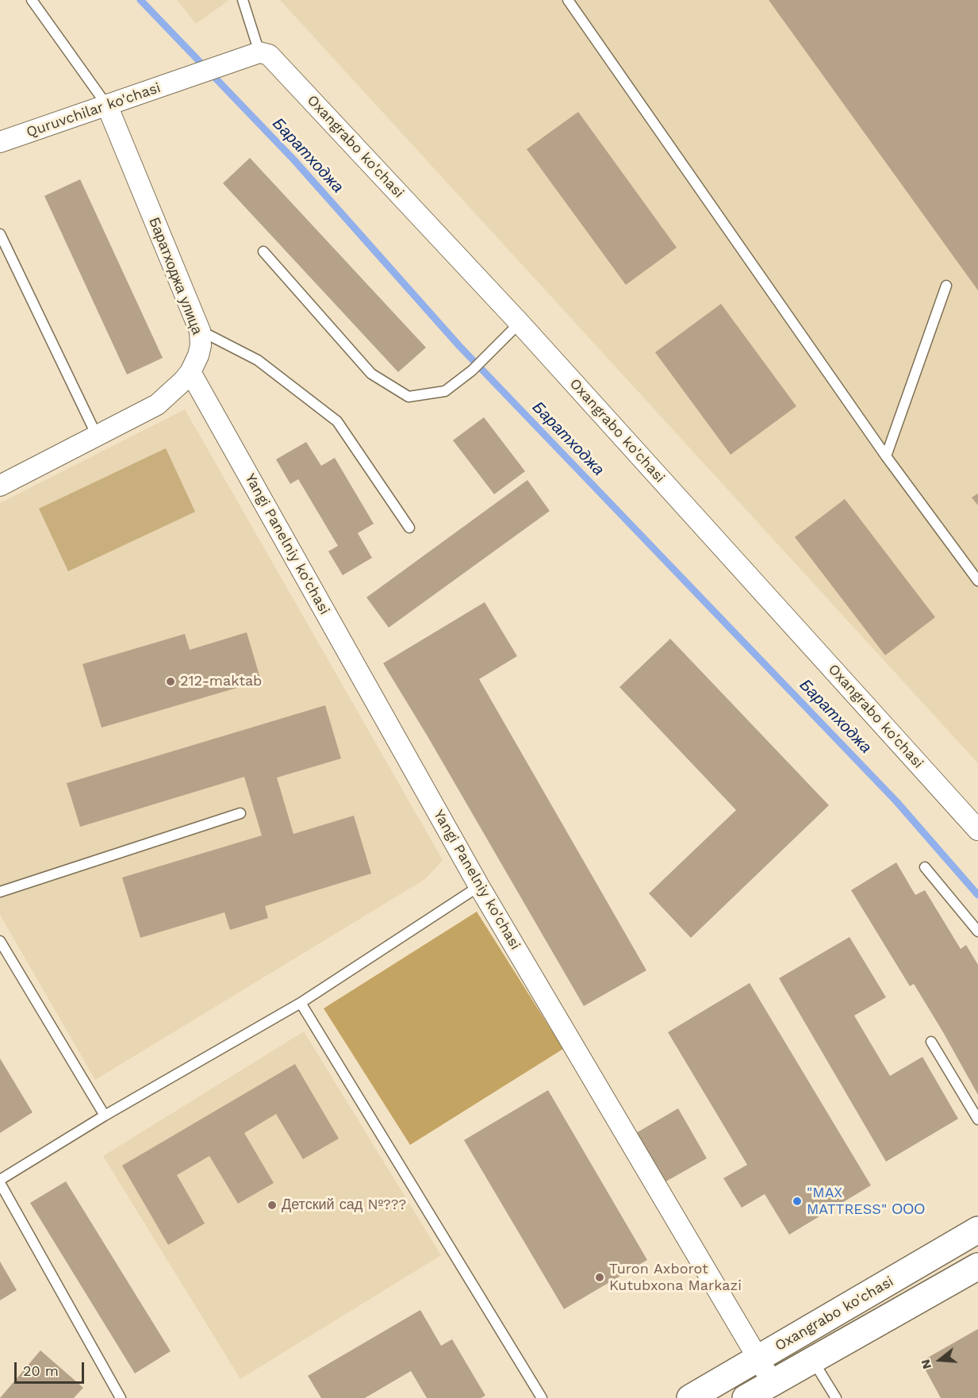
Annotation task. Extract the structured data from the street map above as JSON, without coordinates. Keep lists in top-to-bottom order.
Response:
{
  "streets": {
    "main road": ["Oxangrabo ko'chasi"],
    "street": ["Quruvchilar ko'chasi", "Баратходжа улица", "Yangi Panelniy ko'chasi"]
  },
  "crossings": [
    ["Quruvchilar ko'chasi", "Oxangrabo ko'chasi"],
    ["Quruvchilar ko'chasi", "Баратходжа улица"],
    ["Oxangrabo ko'chasi", "Yangi Panelniy ko'chasi"],
    ["Баратходжа улица", "Yangi Panelniy ko'chasi"]
  ],
  "water": ["Баратходжа"],
  "places": [
    "212-maktab",
    "\"MAX MATTRESS\" ООО",
    "Детский сад №???",
    "Turon Axborot Kutubxona Markazi"
  ],
  "scale_bar": "20 m",
  "north": "left"
}
